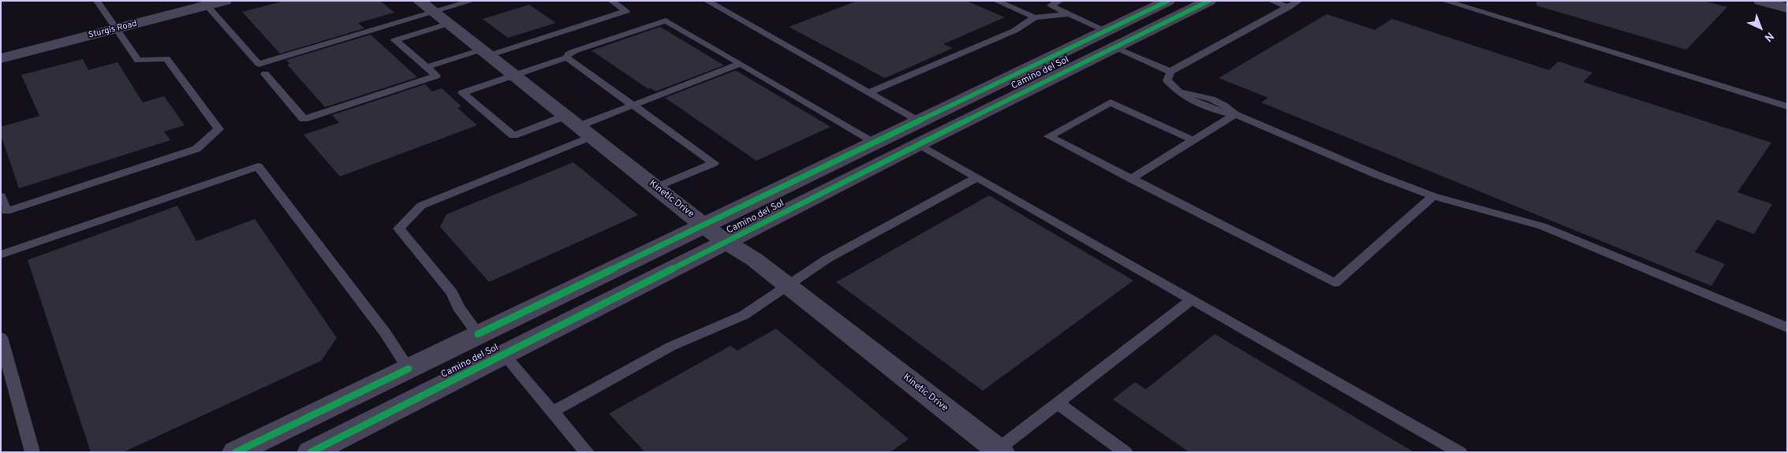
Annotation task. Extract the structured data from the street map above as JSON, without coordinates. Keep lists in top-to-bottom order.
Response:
{
  "streets": {
    "street": ["Sturgis Road", "Camino del Sol", "Kinetic Drive"]
  },
  "crossings": [
    ["Camino del Sol", "Kinetic Drive"]
  ],
  "north": "bottom right"
}
